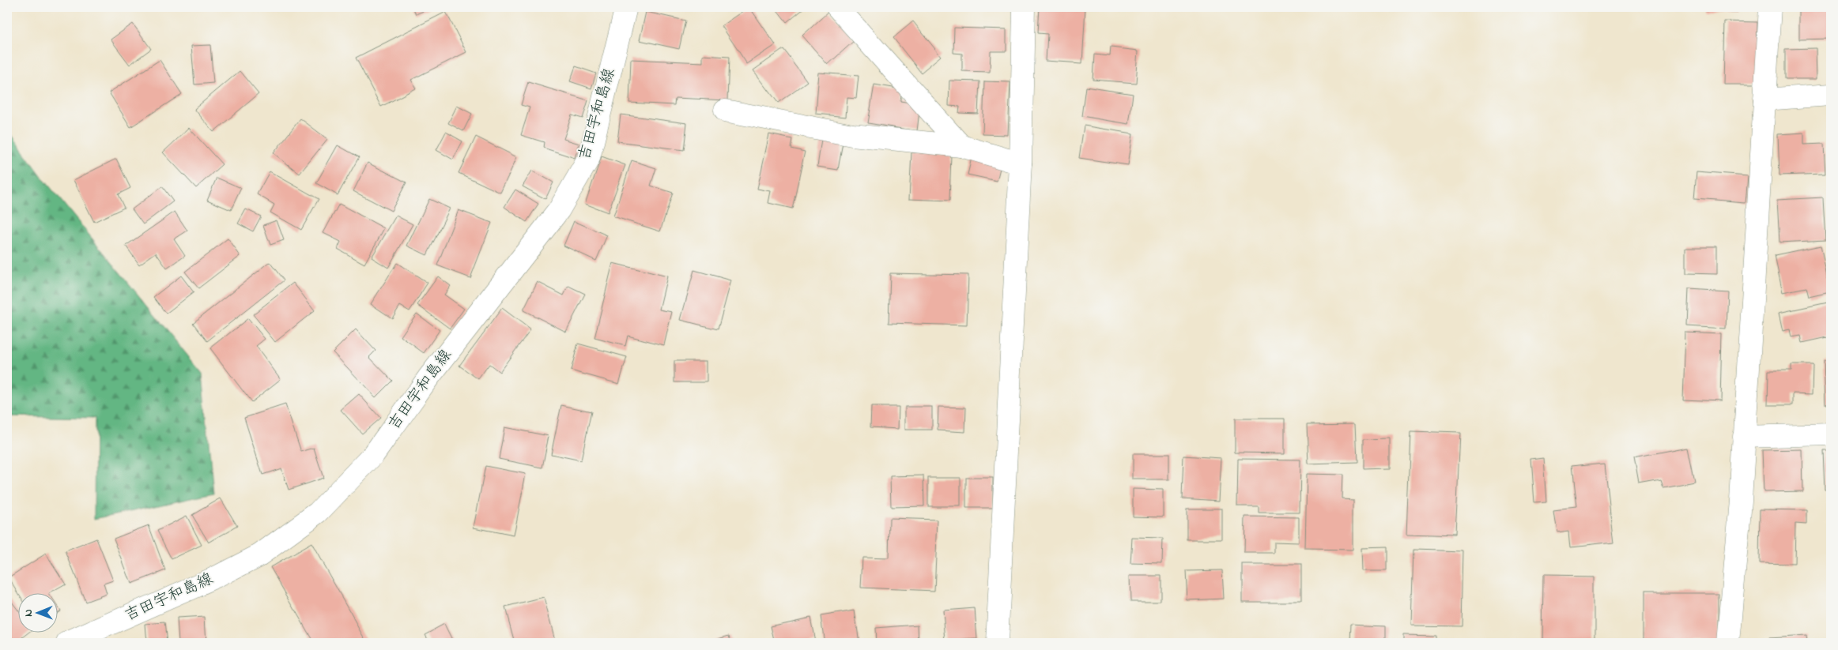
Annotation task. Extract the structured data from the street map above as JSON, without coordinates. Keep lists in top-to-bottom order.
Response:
{
  "streets": {
    "street": ["吉田宇和島線"]
  },
  "north": "left"
}
